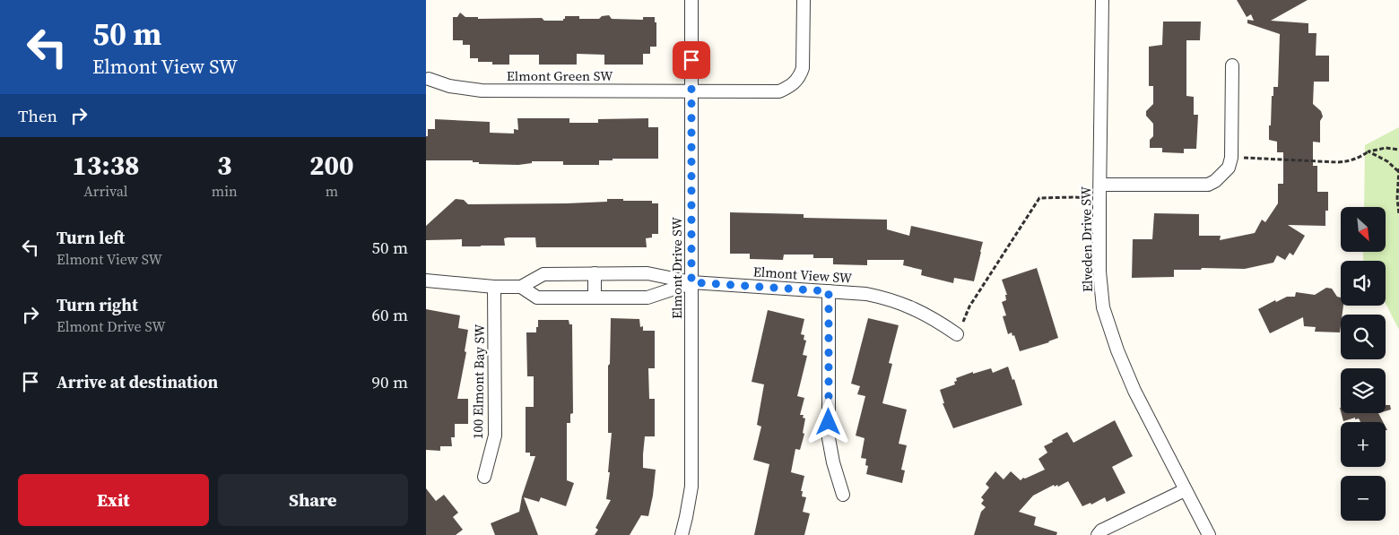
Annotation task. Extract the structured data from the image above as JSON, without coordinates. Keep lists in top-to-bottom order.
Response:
{
  "streets": {
    "street": [
      "Elmont Green SW",
      "Elveden Drive SW",
      "Elmont Drive SW",
      "Elmont View SW",
      "100 Elmont Bay SW"
    ]
  },
  "crossings": [
    ["Elmont Green SW", "Elmont Drive SW"],
    ["Elmont Drive SW", "Elmont View SW"]
  ],
  "north": "bottom right",
  "page": {
    "turn": ["50 m", "Elmont View SW"],
    "then": "Then",
    "eta": [
      "13:38",
      "Arrival",
      "3",
      "min",
      "200",
      "m"
    ],
    "map_buttons": ["+", "−"],
    "list": [
      {
        "name": "Turn left",
        "note": "Elmont View SW",
        "value": "50 m"
      },
      {
        "name": "Turn right",
        "note": "Elmont Drive SW",
        "value": "60 m"
      },
      {
        "name": "Arrive at destination",
        "value": "90 m"
      }
    ],
    "buttons": ["Exit", "Share"]
  }
}
